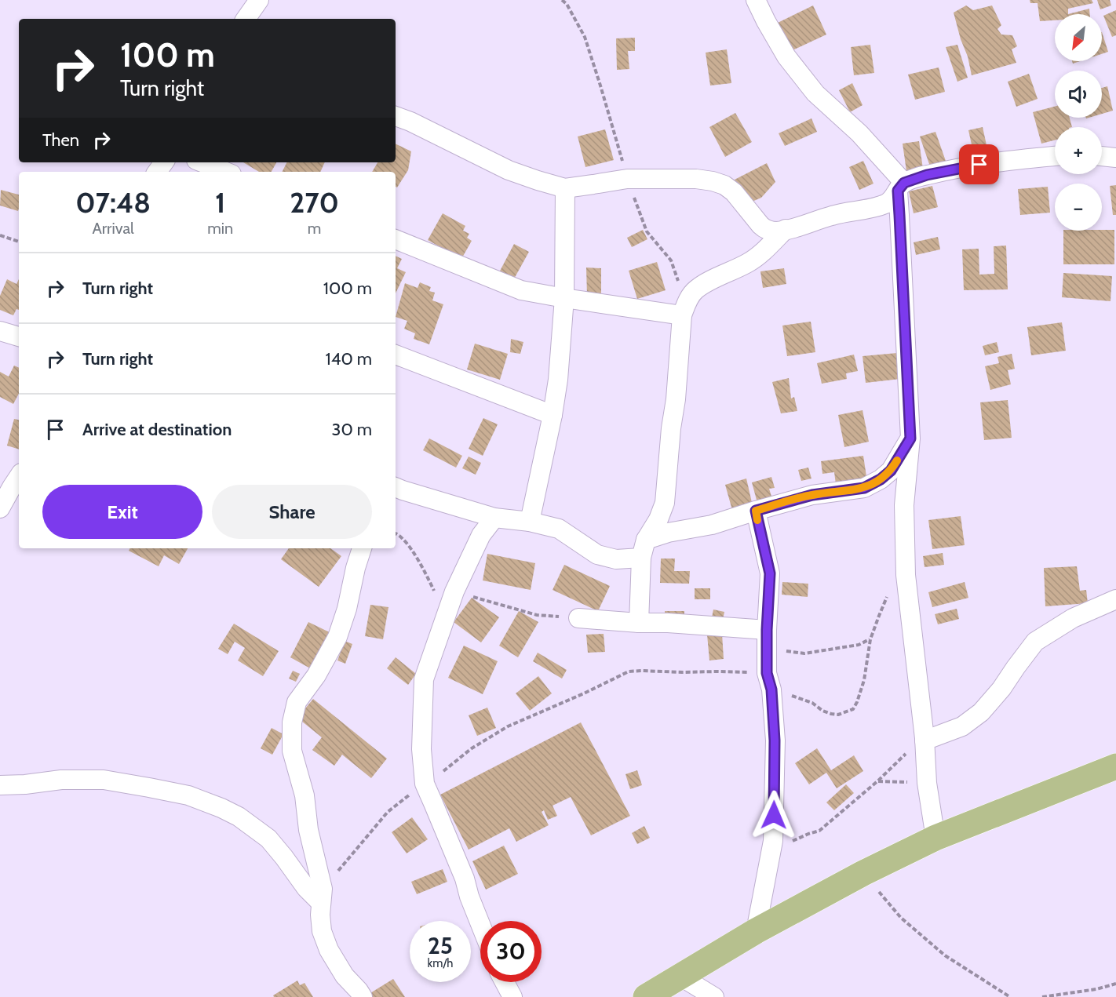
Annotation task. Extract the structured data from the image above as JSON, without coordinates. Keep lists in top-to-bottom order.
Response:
{
  "north": "bottom left",
  "page": {
    "map_buttons": ["+", "−"],
    "turn": ["100 m", "Turn right"],
    "then": "Then",
    "eta": [
      "07:48",
      "Arrival",
      "1",
      "min",
      "270",
      "m"
    ],
    "list": [
      {
        "name": "Turn right",
        "value": "100 m"
      },
      {
        "name": "Turn right",
        "value": "140 m"
      },
      {
        "name": "Arrive at destination",
        "value": "30 m"
      }
    ],
    "buttons": ["Exit", "Share"],
    "speed": "25 km/h",
    "limit": "30"
  }
}
